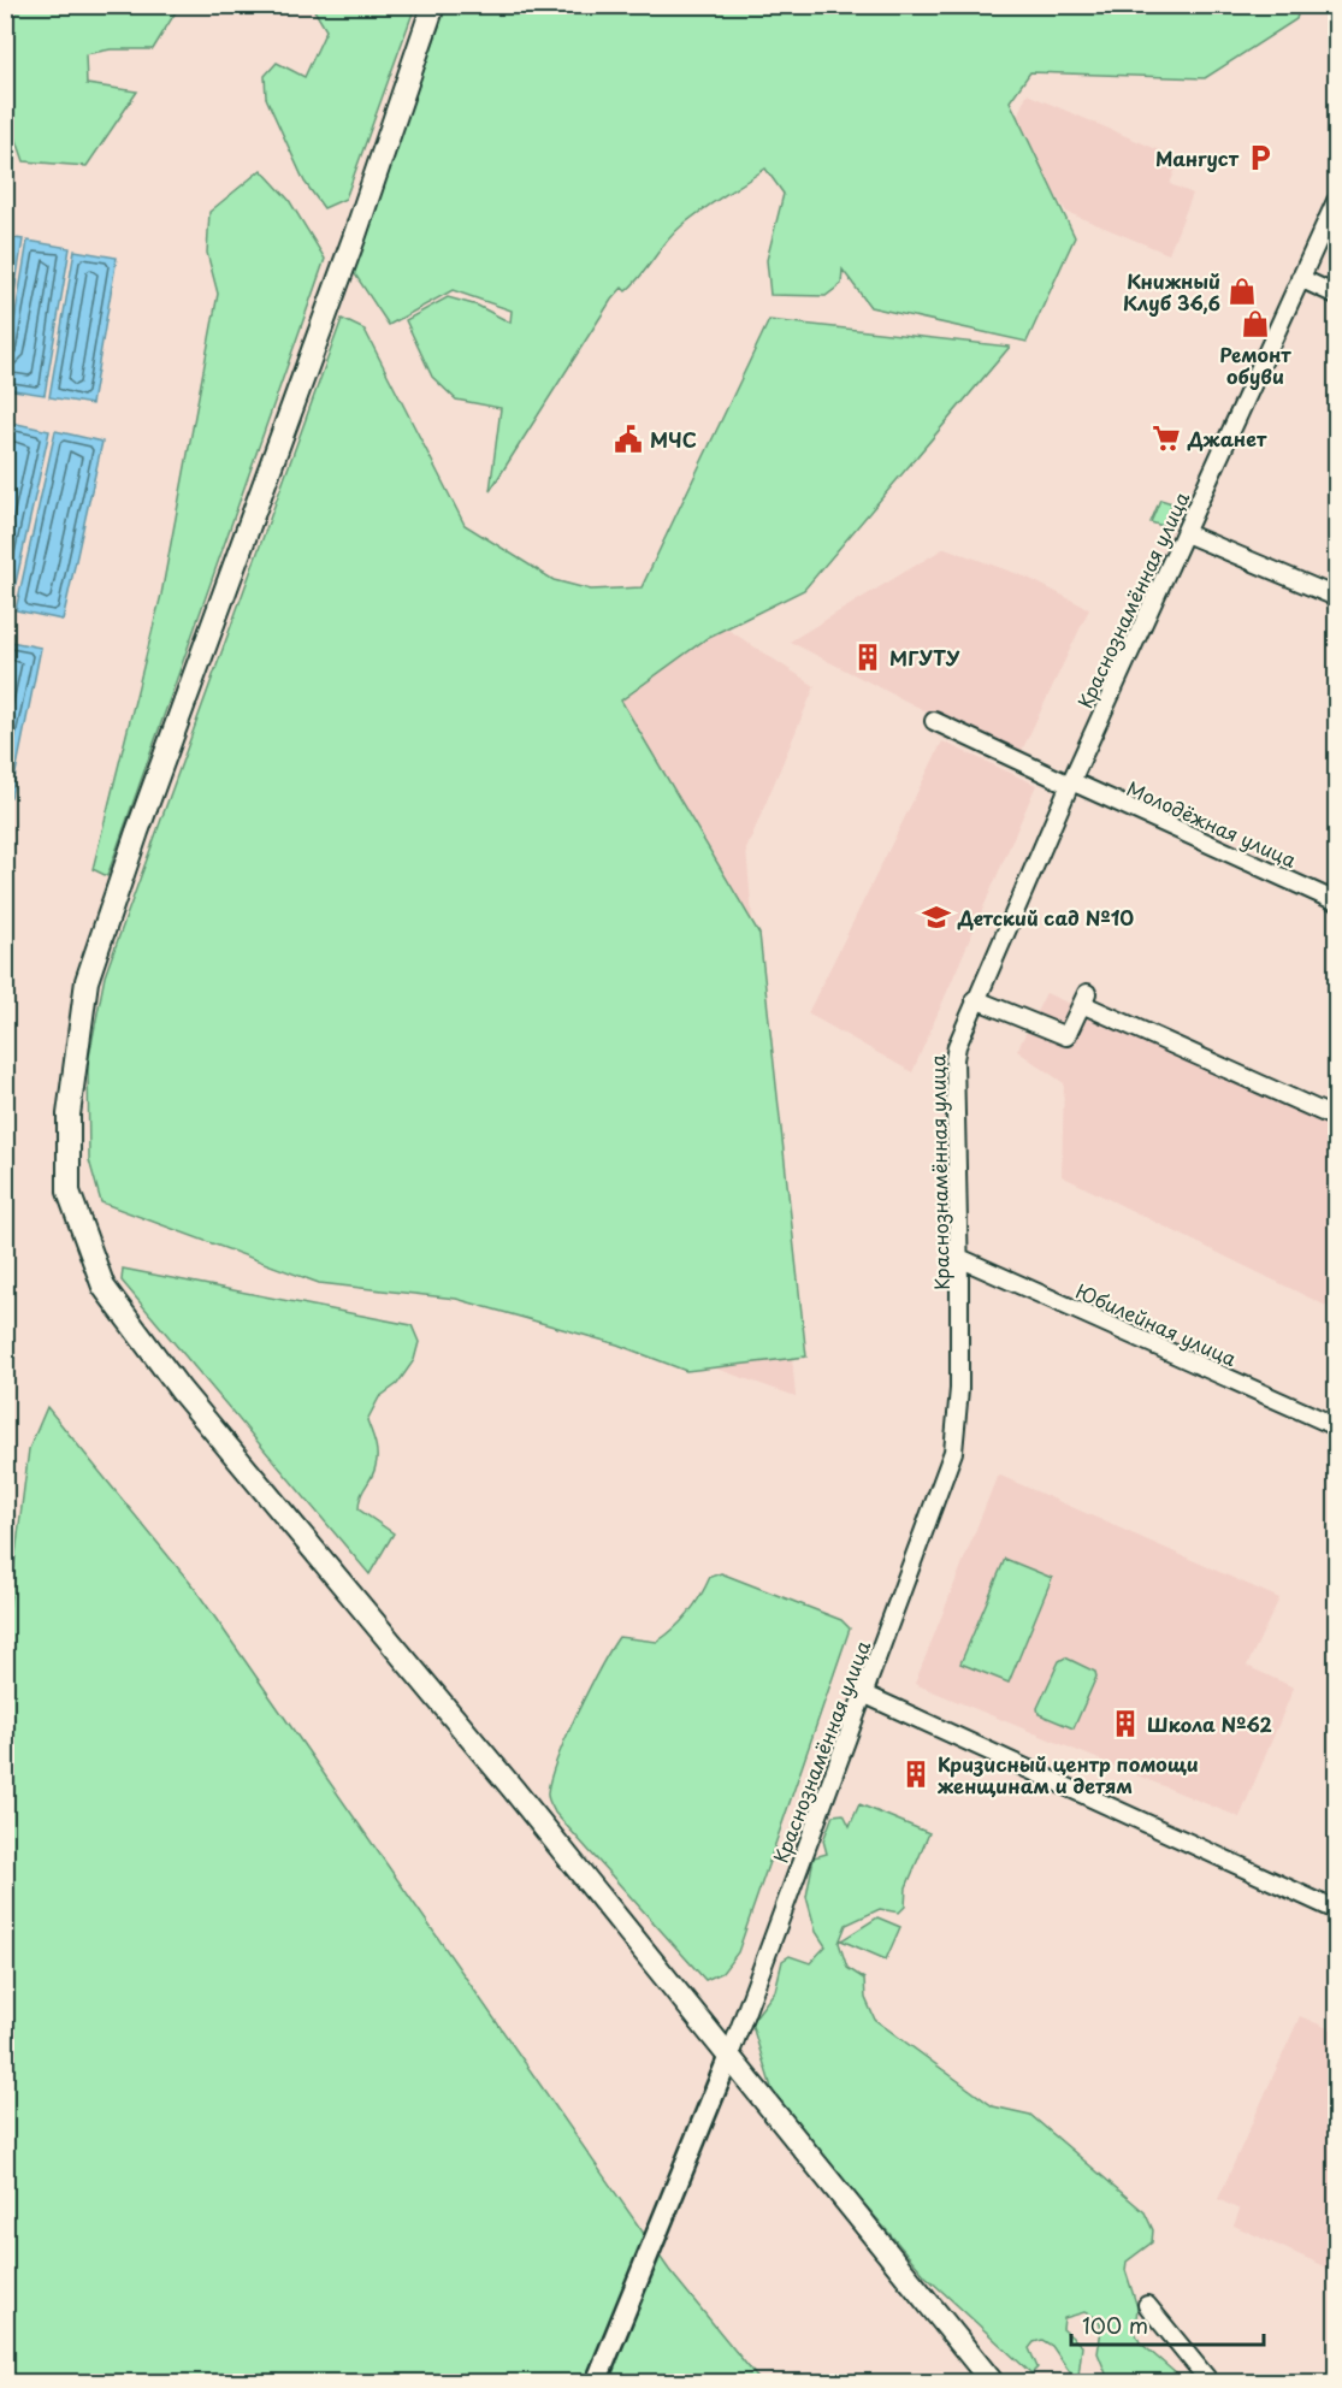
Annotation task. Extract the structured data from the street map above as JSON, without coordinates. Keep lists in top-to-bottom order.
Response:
{
  "streets": {
    "street": ["Краснознамённая улица", "Молодёжная улица", "Юбилейная улица"]
  },
  "crossings": [
    ["Краснознамённая улица", "Молодёжная улица"],
    ["Краснознамённая улица", "Юбилейная улица"]
  ],
  "places": {
    "parking": ["Мангуст"],
    "shop": ["Книжный Клуб 36,6", "Ремонт обуви"],
    "supermarket": ["Джанет"],
    "public building": ["МЧС"],
    "building": ["МГУТУ", "Школа №62", "Кризисный центр помощи женщинам и детям"],
    "school or university": ["Детский сад №10"]
  },
  "scale_bar": "100 m"
}
